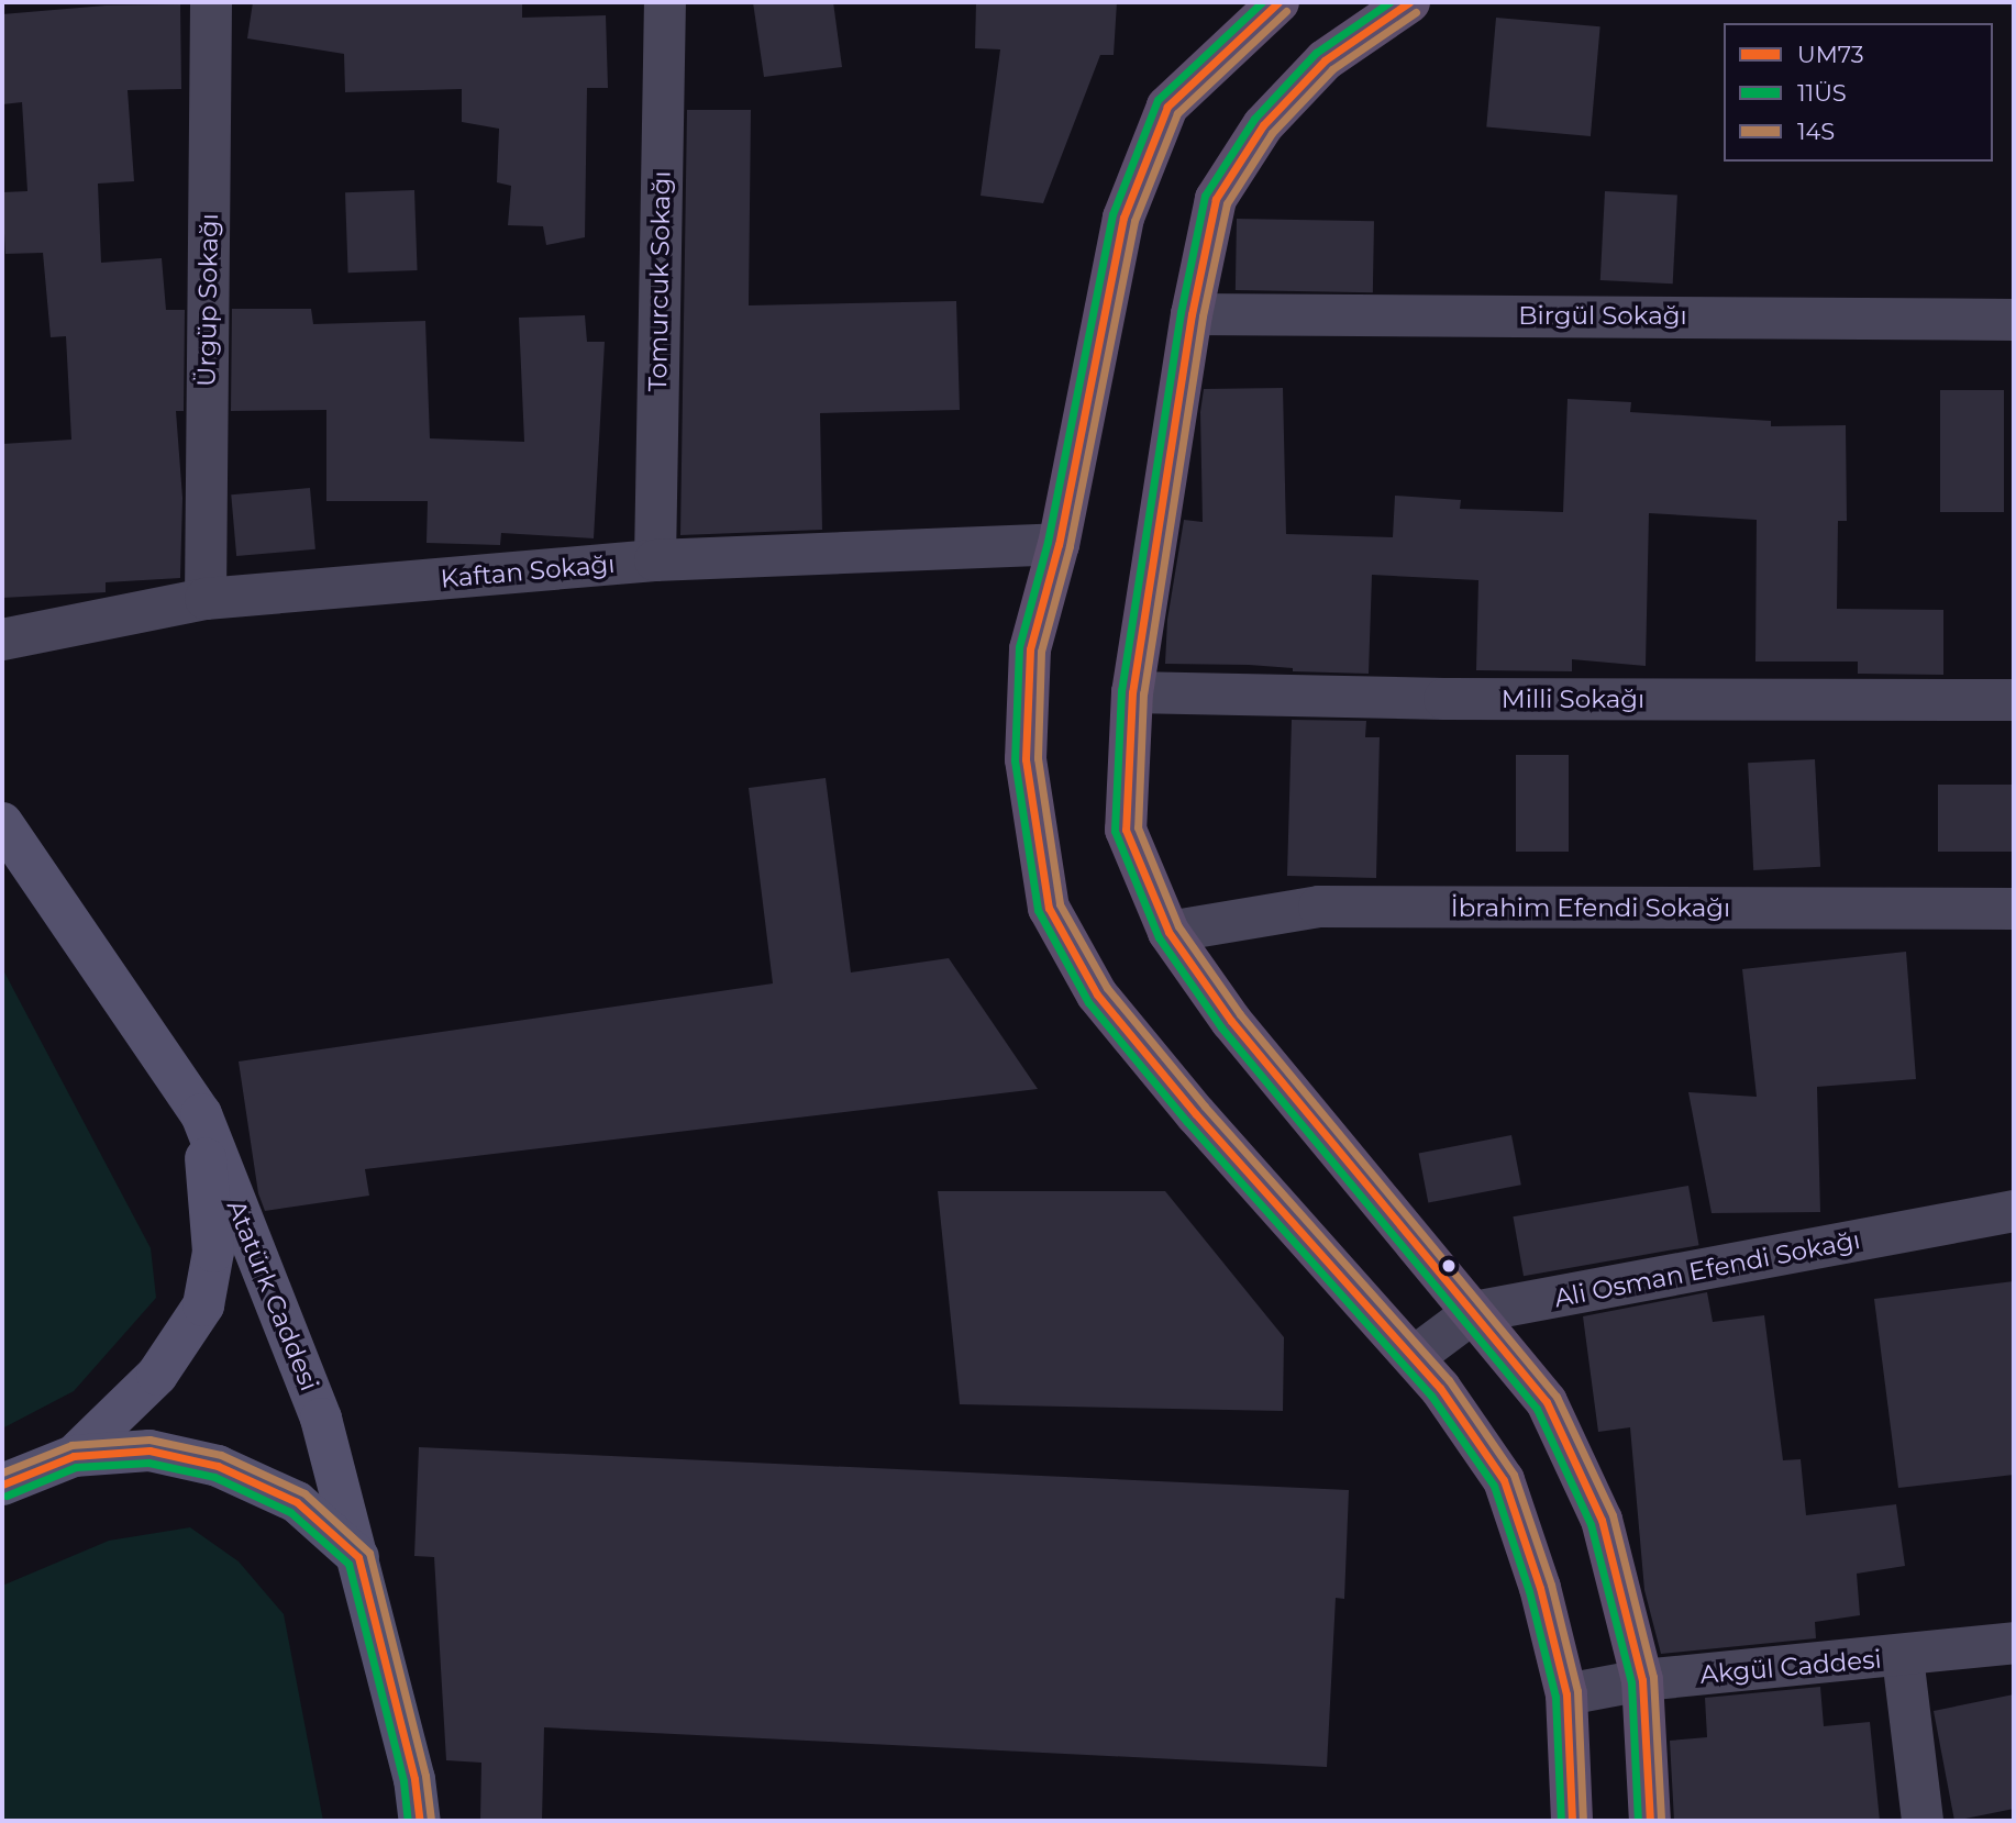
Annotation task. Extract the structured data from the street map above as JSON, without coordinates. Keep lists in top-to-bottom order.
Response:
{
  "streets": {
    "street": [
      "Tomurcuk Sokağı",
      "Ürgüp Sokağı",
      "Birgül Sokağı",
      "Kaftan Sokağı",
      "Milli Sokağı",
      "İbrahim Efendi Sokağı",
      "Ali Osman Efendi Sokağı",
      "Atatürk Caddesi",
      "Akgül Caddesi"
    ]
  },
  "crossings": [
    ["Tomurcuk Sokağı", "Kaftan Sokağı"],
    ["Ürgüp Sokağı", "Kaftan Sokağı"]
  ],
  "lines": ["transit line UM73", "transit line 11ÜS", "transit line 14S"],
  "legend": ["UM73", "11ÜS", "14S"]
}
